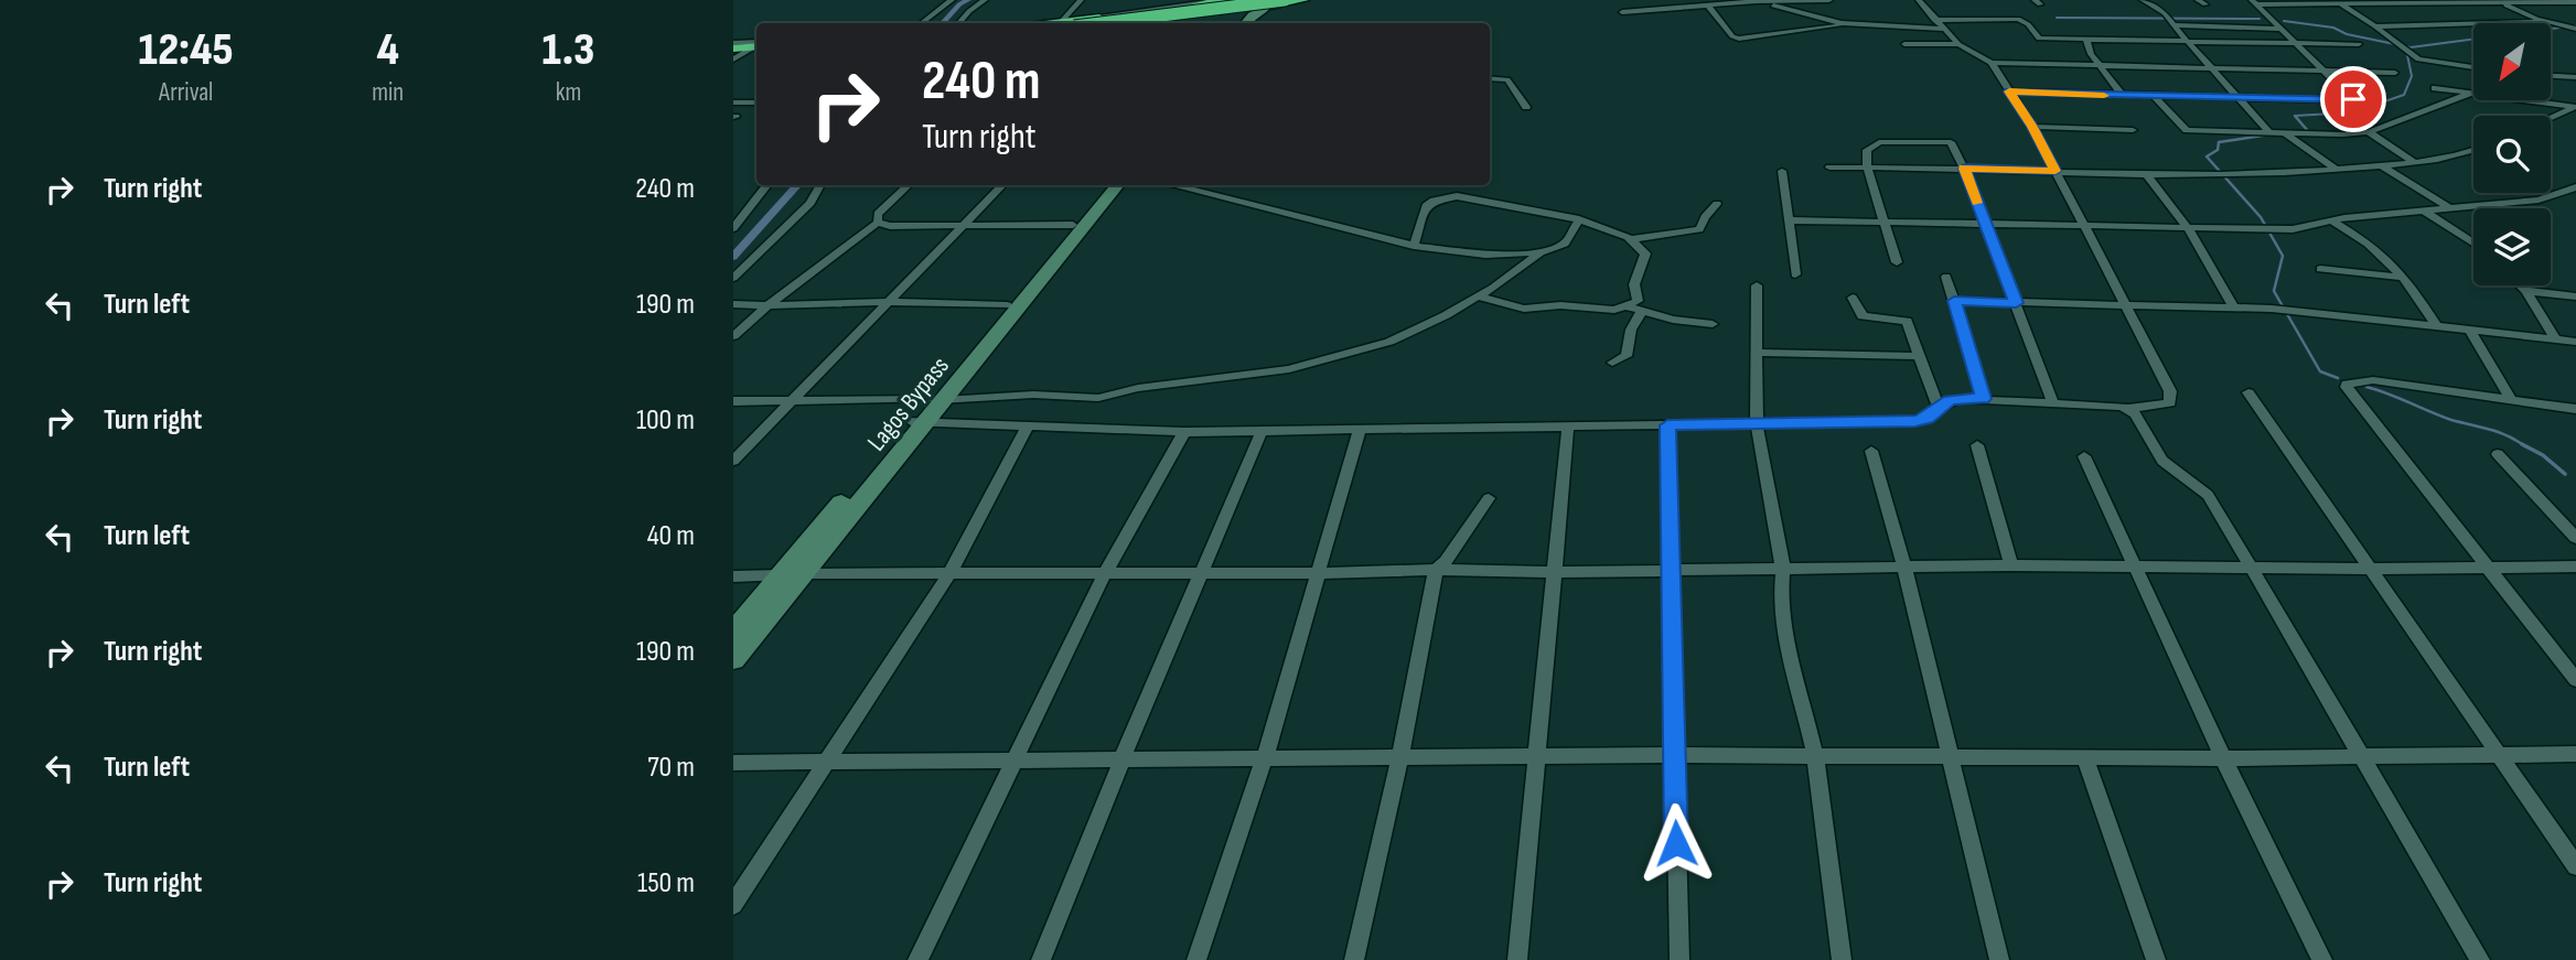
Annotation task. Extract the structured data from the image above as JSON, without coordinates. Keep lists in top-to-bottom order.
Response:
{
  "streets": {
    "main road": ["Lagos Bypass"]
  },
  "north": "bottom left",
  "page": {
    "eta": [
      "12:45",
      "Arrival",
      "4",
      "min",
      "1.3",
      "km"
    ],
    "turn": ["240 m", "Turn right"],
    "list": [
      {
        "name": "Turn right",
        "value": "240 m"
      },
      {
        "name": "Turn left",
        "value": "190 m"
      },
      {
        "name": "Turn right",
        "value": "100 m"
      },
      {
        "name": "Turn left",
        "value": "40 m"
      },
      {
        "name": "Turn right",
        "value": "190 m"
      },
      {
        "name": "Turn left",
        "value": "70 m"
      },
      {
        "name": "Turn right",
        "value": "150 m"
      }
    ]
  }
}
